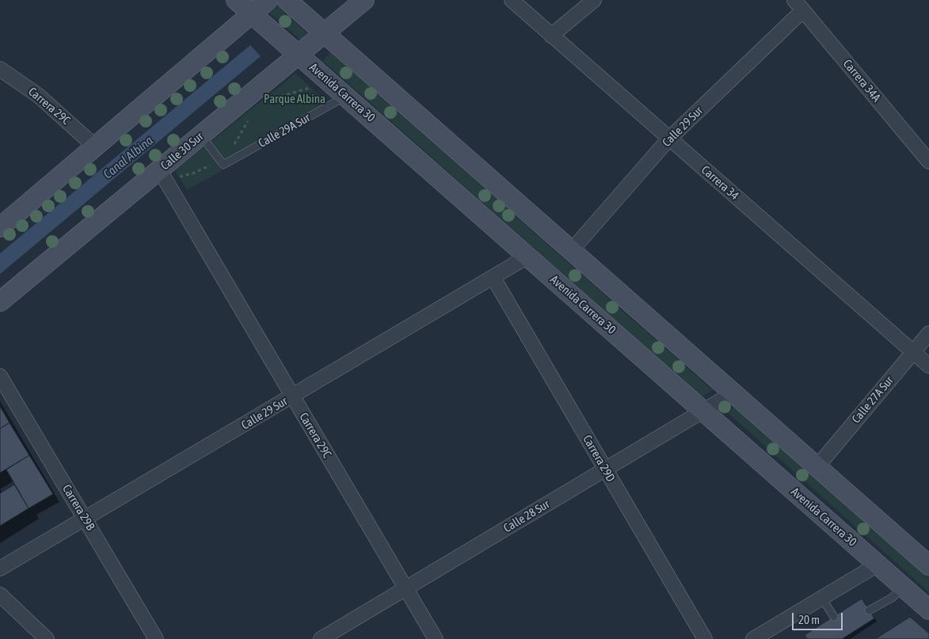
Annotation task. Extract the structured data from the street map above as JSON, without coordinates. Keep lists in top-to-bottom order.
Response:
{
  "streets": {
    "main road": ["Avenida Carrera 30", "Calle 30 Sur"],
    "street": [
      "Carrera 34A",
      "Carrera 29C",
      "Calle 29 Sur",
      "Carrera 34",
      "Calle 27A Sur",
      "Carrera 29D",
      "Carrera 29B",
      "Calle 28 Sur"
    ],
    "lane": ["Calle 29A Sur"]
  },
  "crossings": [
    ["Carrera 34A", "Calle 29 Sur"],
    ["Avenida Carrera 30", "Calle 29 Sur"],
    ["Avenida Carrera 30", "Calle 29A Sur"],
    ["Avenida Carrera 30", "Calle 30 Sur"],
    ["Avenida Carrera 30", "Calle 28 Sur"],
    ["Carrera 29C", "Calle 29 Sur"],
    ["Carrera 29C", "Calle 30 Sur"],
    ["Carrera 29C", "Calle 28 Sur"],
    ["Calle 29 Sur", "Carrera 34"],
    ["Calle 29 Sur", "Carrera 29D"],
    ["Calle 29 Sur", "Carrera 29B"],
    ["Carrera 34", "Calle 27A Sur"],
    ["Carrera 29D", "Calle 28 Sur"]
  ],
  "water": ["Canal Albina"],
  "parks": ["Parque Albina"],
  "scale_bar": "20 m"
}
